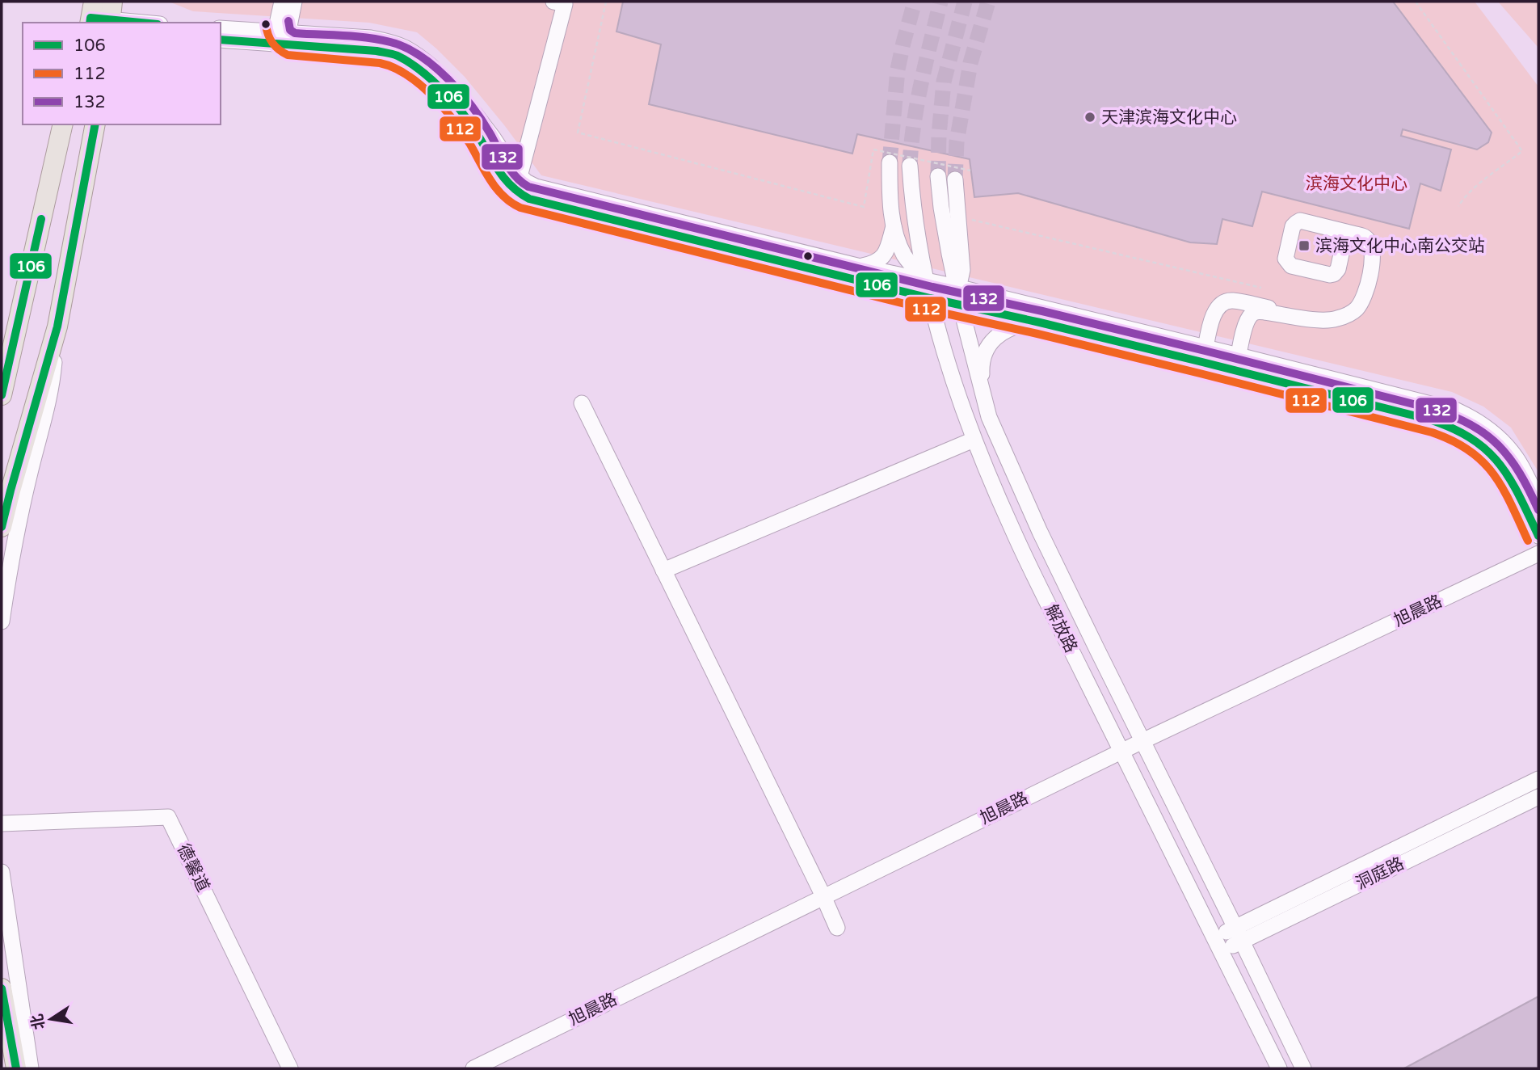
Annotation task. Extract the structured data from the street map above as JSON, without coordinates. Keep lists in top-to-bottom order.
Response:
{
  "streets": {
    "street": [
      "旭晨路",
      "解放路",
      "德馨道",
      "洞庭路"
    ]
  },
  "crossings": [
    ["旭晨路", "解放路"],
    ["解放路", "洞庭路"]
  ],
  "parks": ["滨海文化中心"],
  "places": {
    "other": ["天津滨海文化中心"],
    "transit": ["滨海文化中心南公交站"]
  },
  "lines": ["transit line 106", "transit line 132", "transit line 112"],
  "legend": ["106", "112", "132"],
  "north": "left"
}
